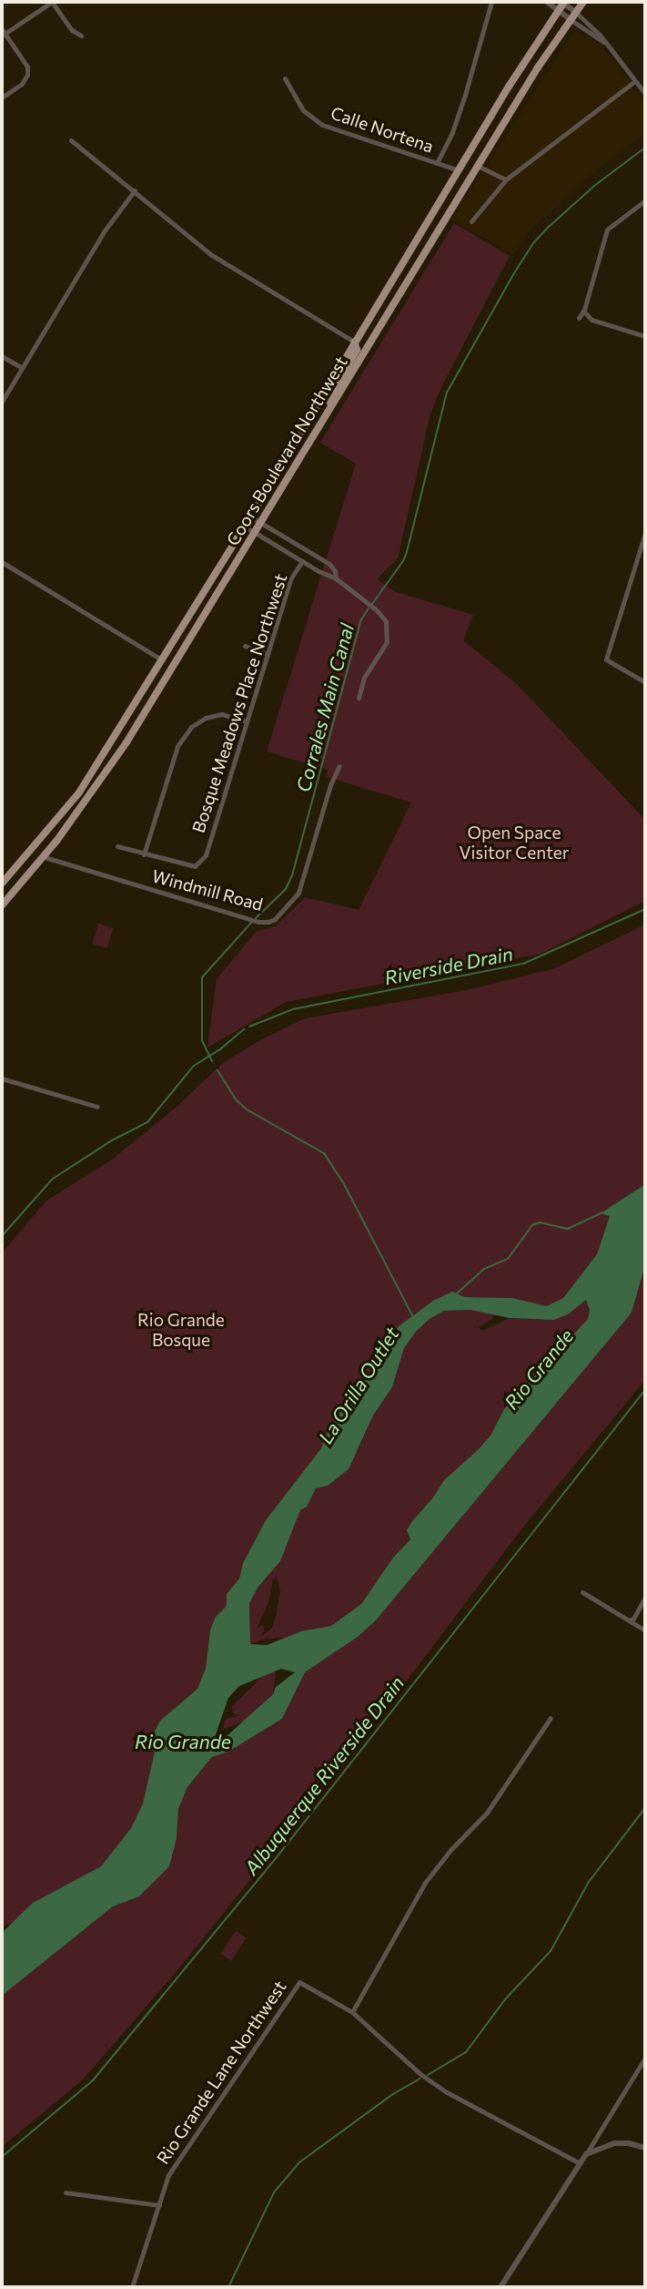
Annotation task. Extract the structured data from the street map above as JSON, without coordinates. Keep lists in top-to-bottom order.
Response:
{
  "streets": {
    "main road": ["Coors Boulevard Northwest"],
    "street": [
      "Calle Nortena",
      "Bosque Meadows Place Northwest",
      "Windmill Road",
      "Rio Grande Lane Northwest"
    ]
  },
  "crossings": [
    ["Coors Boulevard Northwest", "Windmill Road"]
  ],
  "water": [
    "Corrales Main Canal",
    "Riverside Drain",
    "Rio Grande",
    "La Orilla Outlet",
    "Albuquerque Riverside Drain"
  ],
  "parks": ["Open Space Visitor Center", "Rio Grande Bosque"]
}
